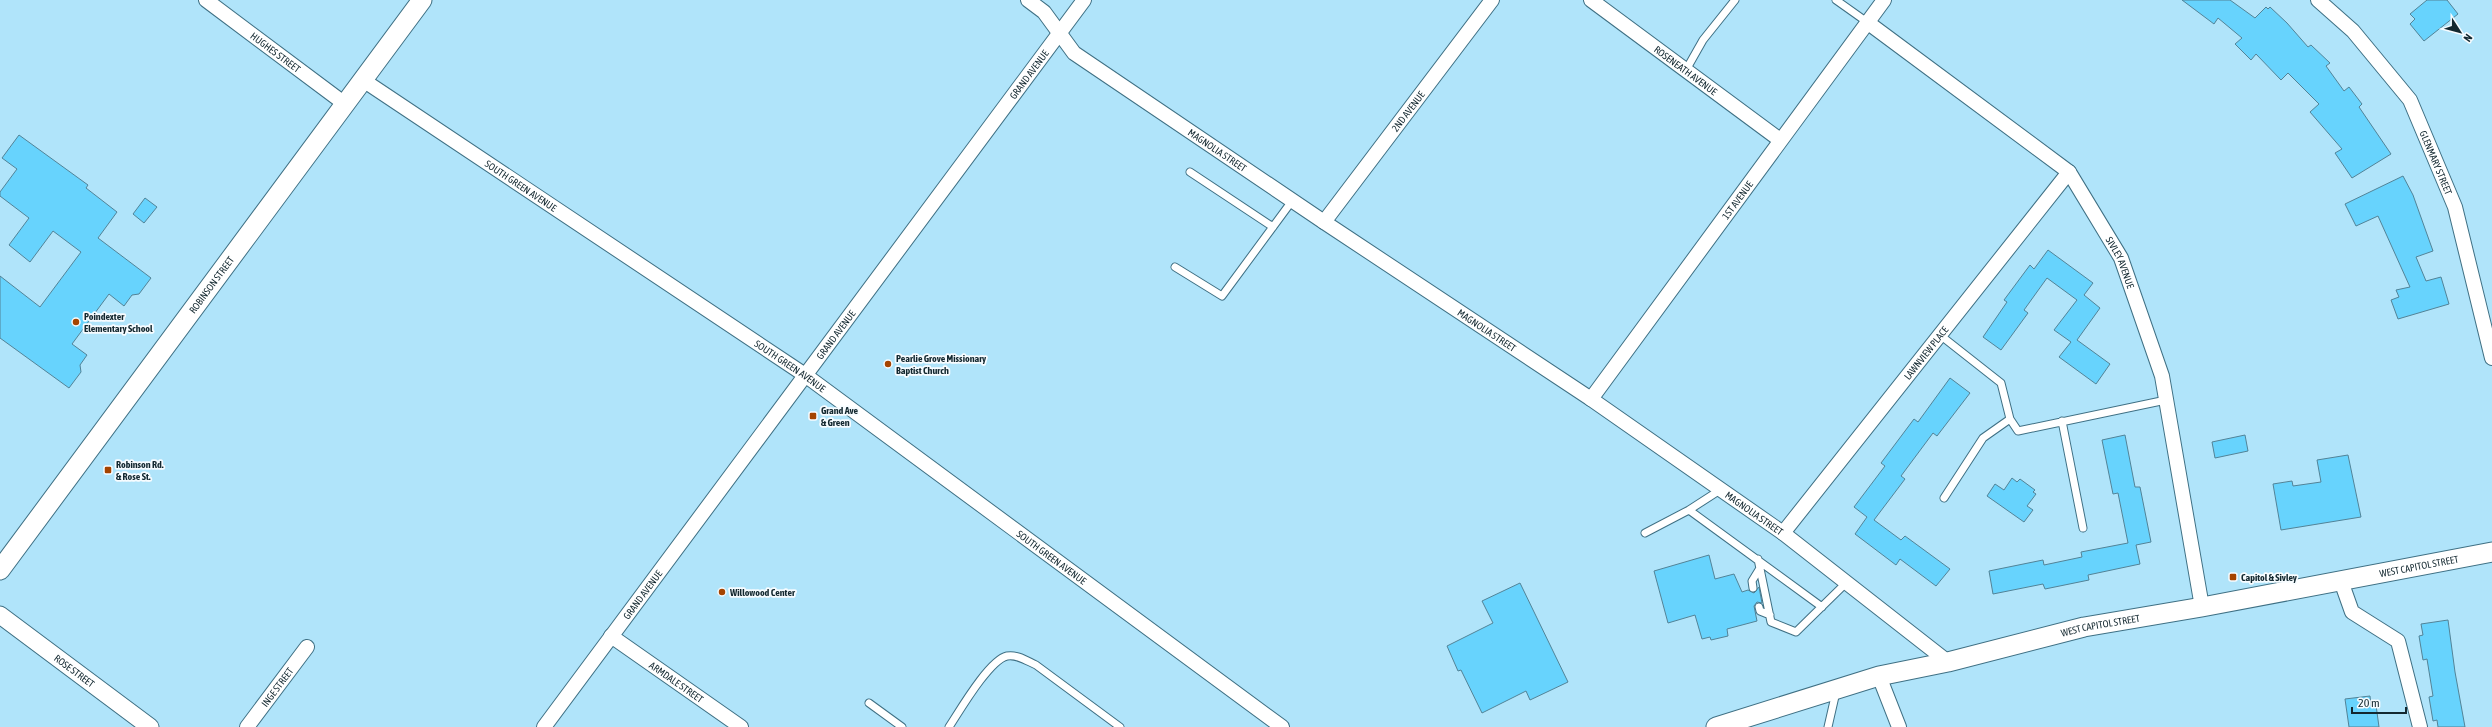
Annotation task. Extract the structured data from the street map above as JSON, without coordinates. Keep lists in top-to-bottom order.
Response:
{
  "streets": {
    "main road": ["ROBINSON STREET", "WEST CAPITOL STREET"],
    "street": [
      "HUGHES STREET",
      "ROSENEATH AVENUE",
      "GRAND AVENUE",
      "2ND AVENUE",
      "MAGNOLIA STREET",
      "GLENMARY STREET",
      "SOUTH GREEN AVENUE",
      "1ST AVENUE",
      "SIVLEY AVENUE",
      "LAWNVIEW PLACE",
      "ROSE STREET",
      "ARMDALE STREET",
      "INGE STREET"
    ]
  },
  "crossings": [
    ["HUGHES STREET", "ROBINSON STREET"],
    ["ROSENEATH AVENUE", "1ST AVENUE"],
    ["GRAND AVENUE", "MAGNOLIA STREET"],
    ["GRAND AVENUE", "SOUTH GREEN AVENUE"],
    ["GRAND AVENUE", "ARMDALE STREET"],
    ["2ND AVENUE", "MAGNOLIA STREET"],
    ["MAGNOLIA STREET", "1ST AVENUE"],
    ["MAGNOLIA STREET", "LAWNVIEW PLACE"],
    ["MAGNOLIA STREET", "WEST CAPITOL STREET"],
    ["SOUTH GREEN AVENUE", "ROBINSON STREET"],
    ["1ST AVENUE", "SIVLEY AVENUE"],
    ["SIVLEY AVENUE", "LAWNVIEW PLACE"],
    ["SIVLEY AVENUE", "WEST CAPITOL STREET"]
  ],
  "places": {
    "other": ["Poindexter Elementary School", "Pearlie Grove Missionary Baptist Church", "Willowood Center"],
    "transit": ["Grand Ave & Green", "Robinson Rd. & Rose St.", "Capitol & Sivley"]
  },
  "scale_bar": "20 m",
  "north": "bottom right"
}
